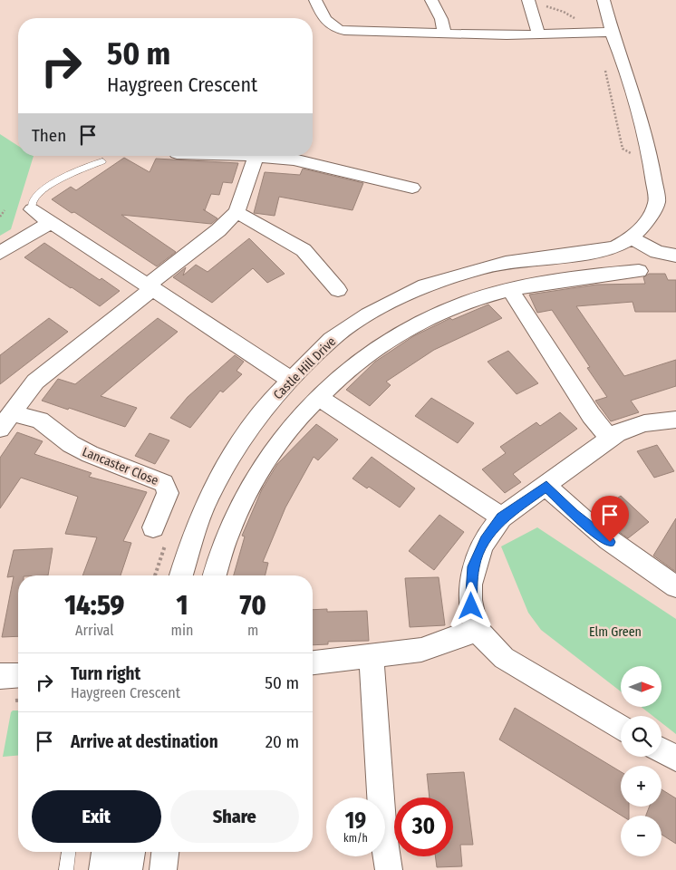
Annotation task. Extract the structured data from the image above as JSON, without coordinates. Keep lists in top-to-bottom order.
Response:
{
  "streets": {
    "street": ["Castle Hill Drive", "Lancaster Close"]
  },
  "parks": ["Elm Green"],
  "north": "right",
  "page": {
    "turn": ["50 m", "Haygreen Crescent"],
    "then": "Then",
    "eta": [
      "14:59",
      "Arrival",
      "1",
      "min",
      "70",
      "m"
    ],
    "list": [
      {
        "name": "Turn right",
        "note": "Haygreen Crescent",
        "value": "50 m"
      },
      {
        "name": "Arrive at destination",
        "value": "20 m"
      }
    ],
    "map_buttons": ["+", "−"],
    "buttons": ["Exit", "Share"],
    "speed": "19 km/h",
    "limit": "30"
  }
}
